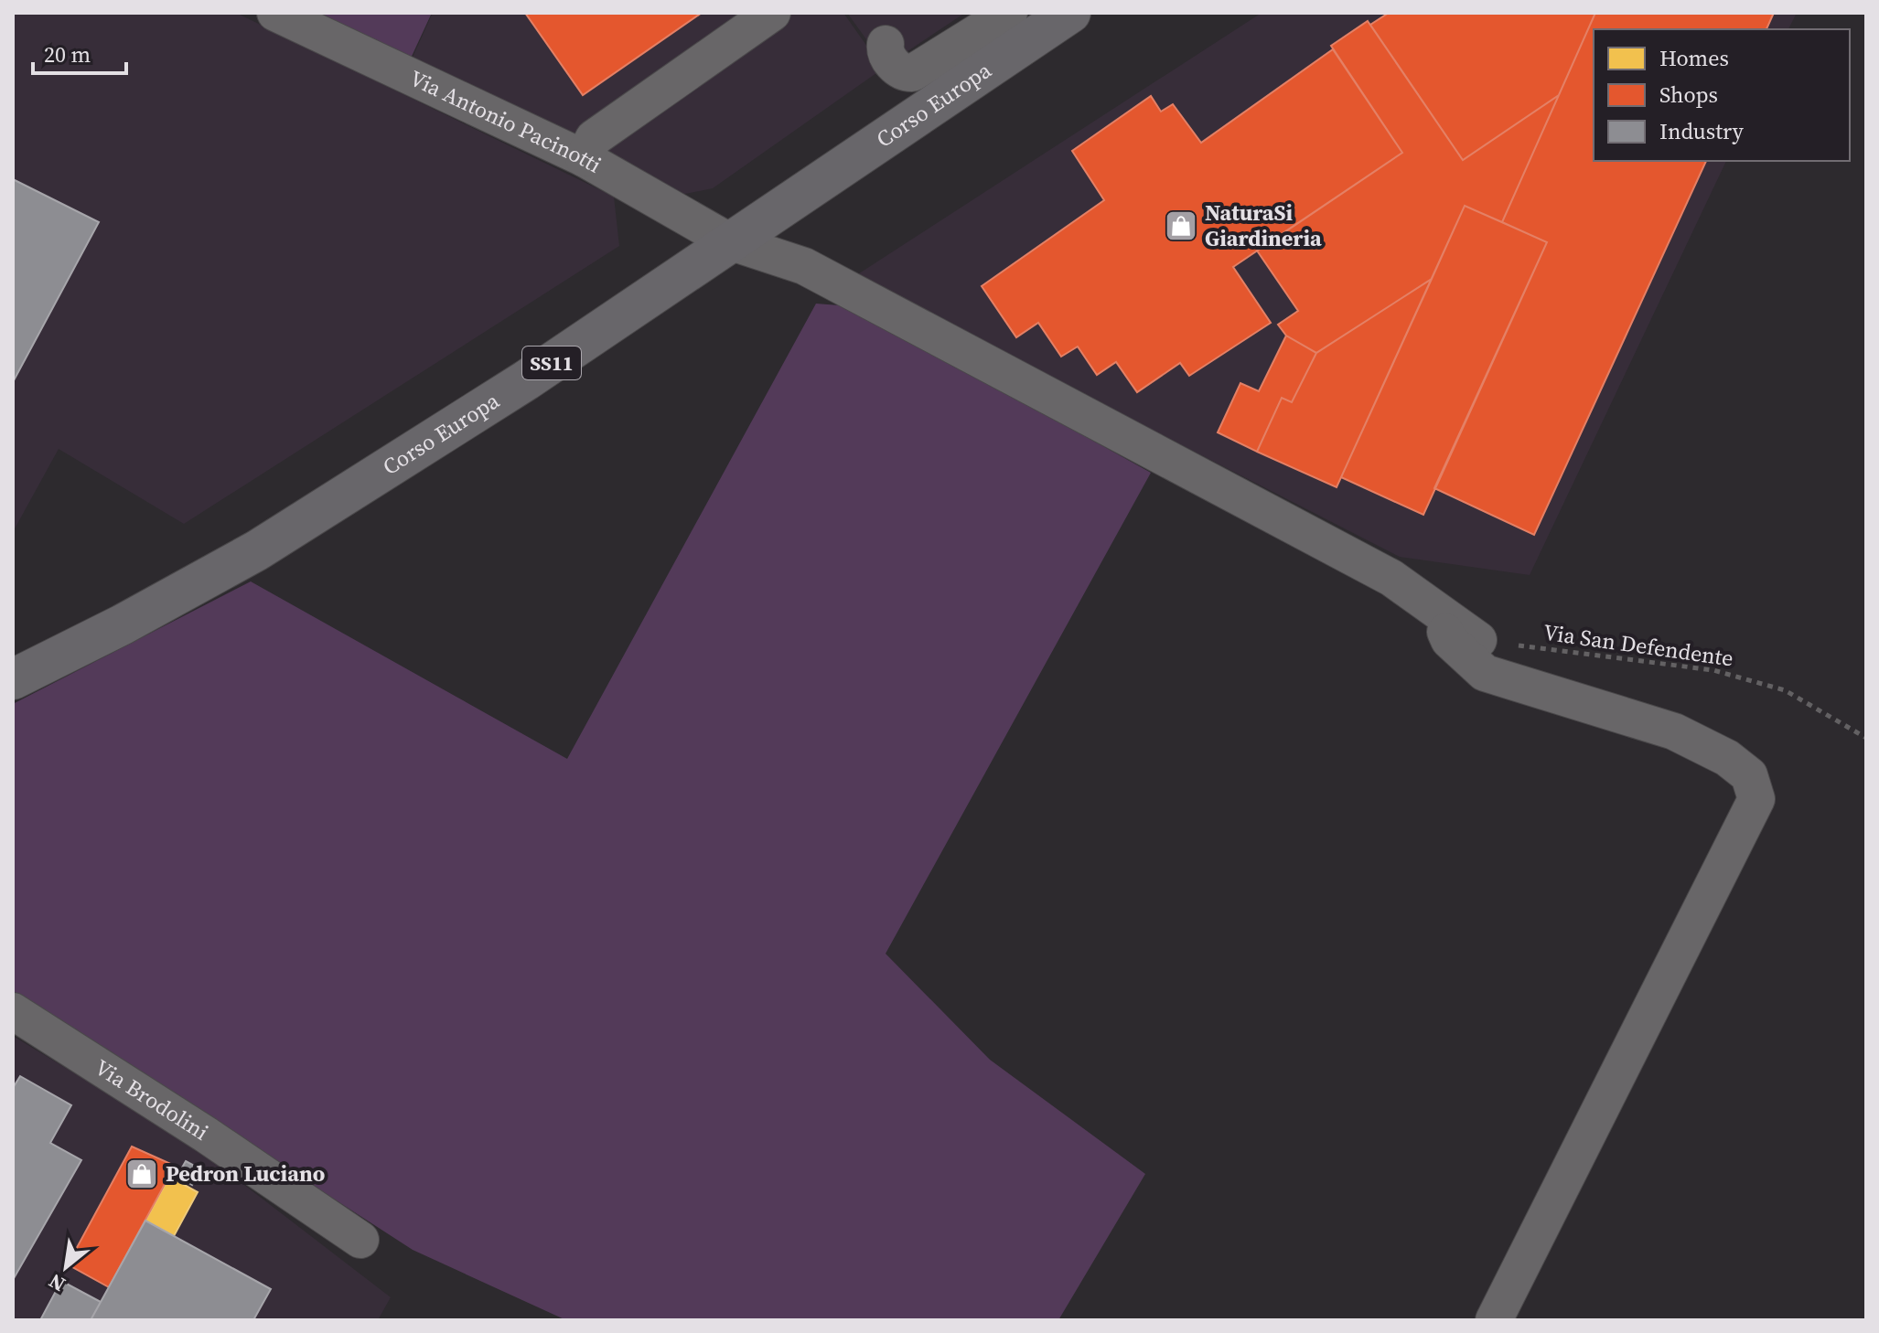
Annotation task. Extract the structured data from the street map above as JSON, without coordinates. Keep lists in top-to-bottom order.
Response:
{
  "streets": {
    "main road": ["Corso Europa", "SS11"],
    "street": ["Via Antonio Pacinotti", "Via Brodolini"],
    "path": ["Via San Defendente"]
  },
  "crossings": [
    ["Corso Europa", "Via Antonio Pacinotti"],
    ["Via Antonio Pacinotti", "Via San Defendente"]
  ],
  "places": {
    "shop": ["NaturaSi Giardineria", "Pedron Luciano"]
  },
  "legend": ["Homes", "Shops", "Industry"],
  "scale_bar": "20 m",
  "north": "bottom left"
}
